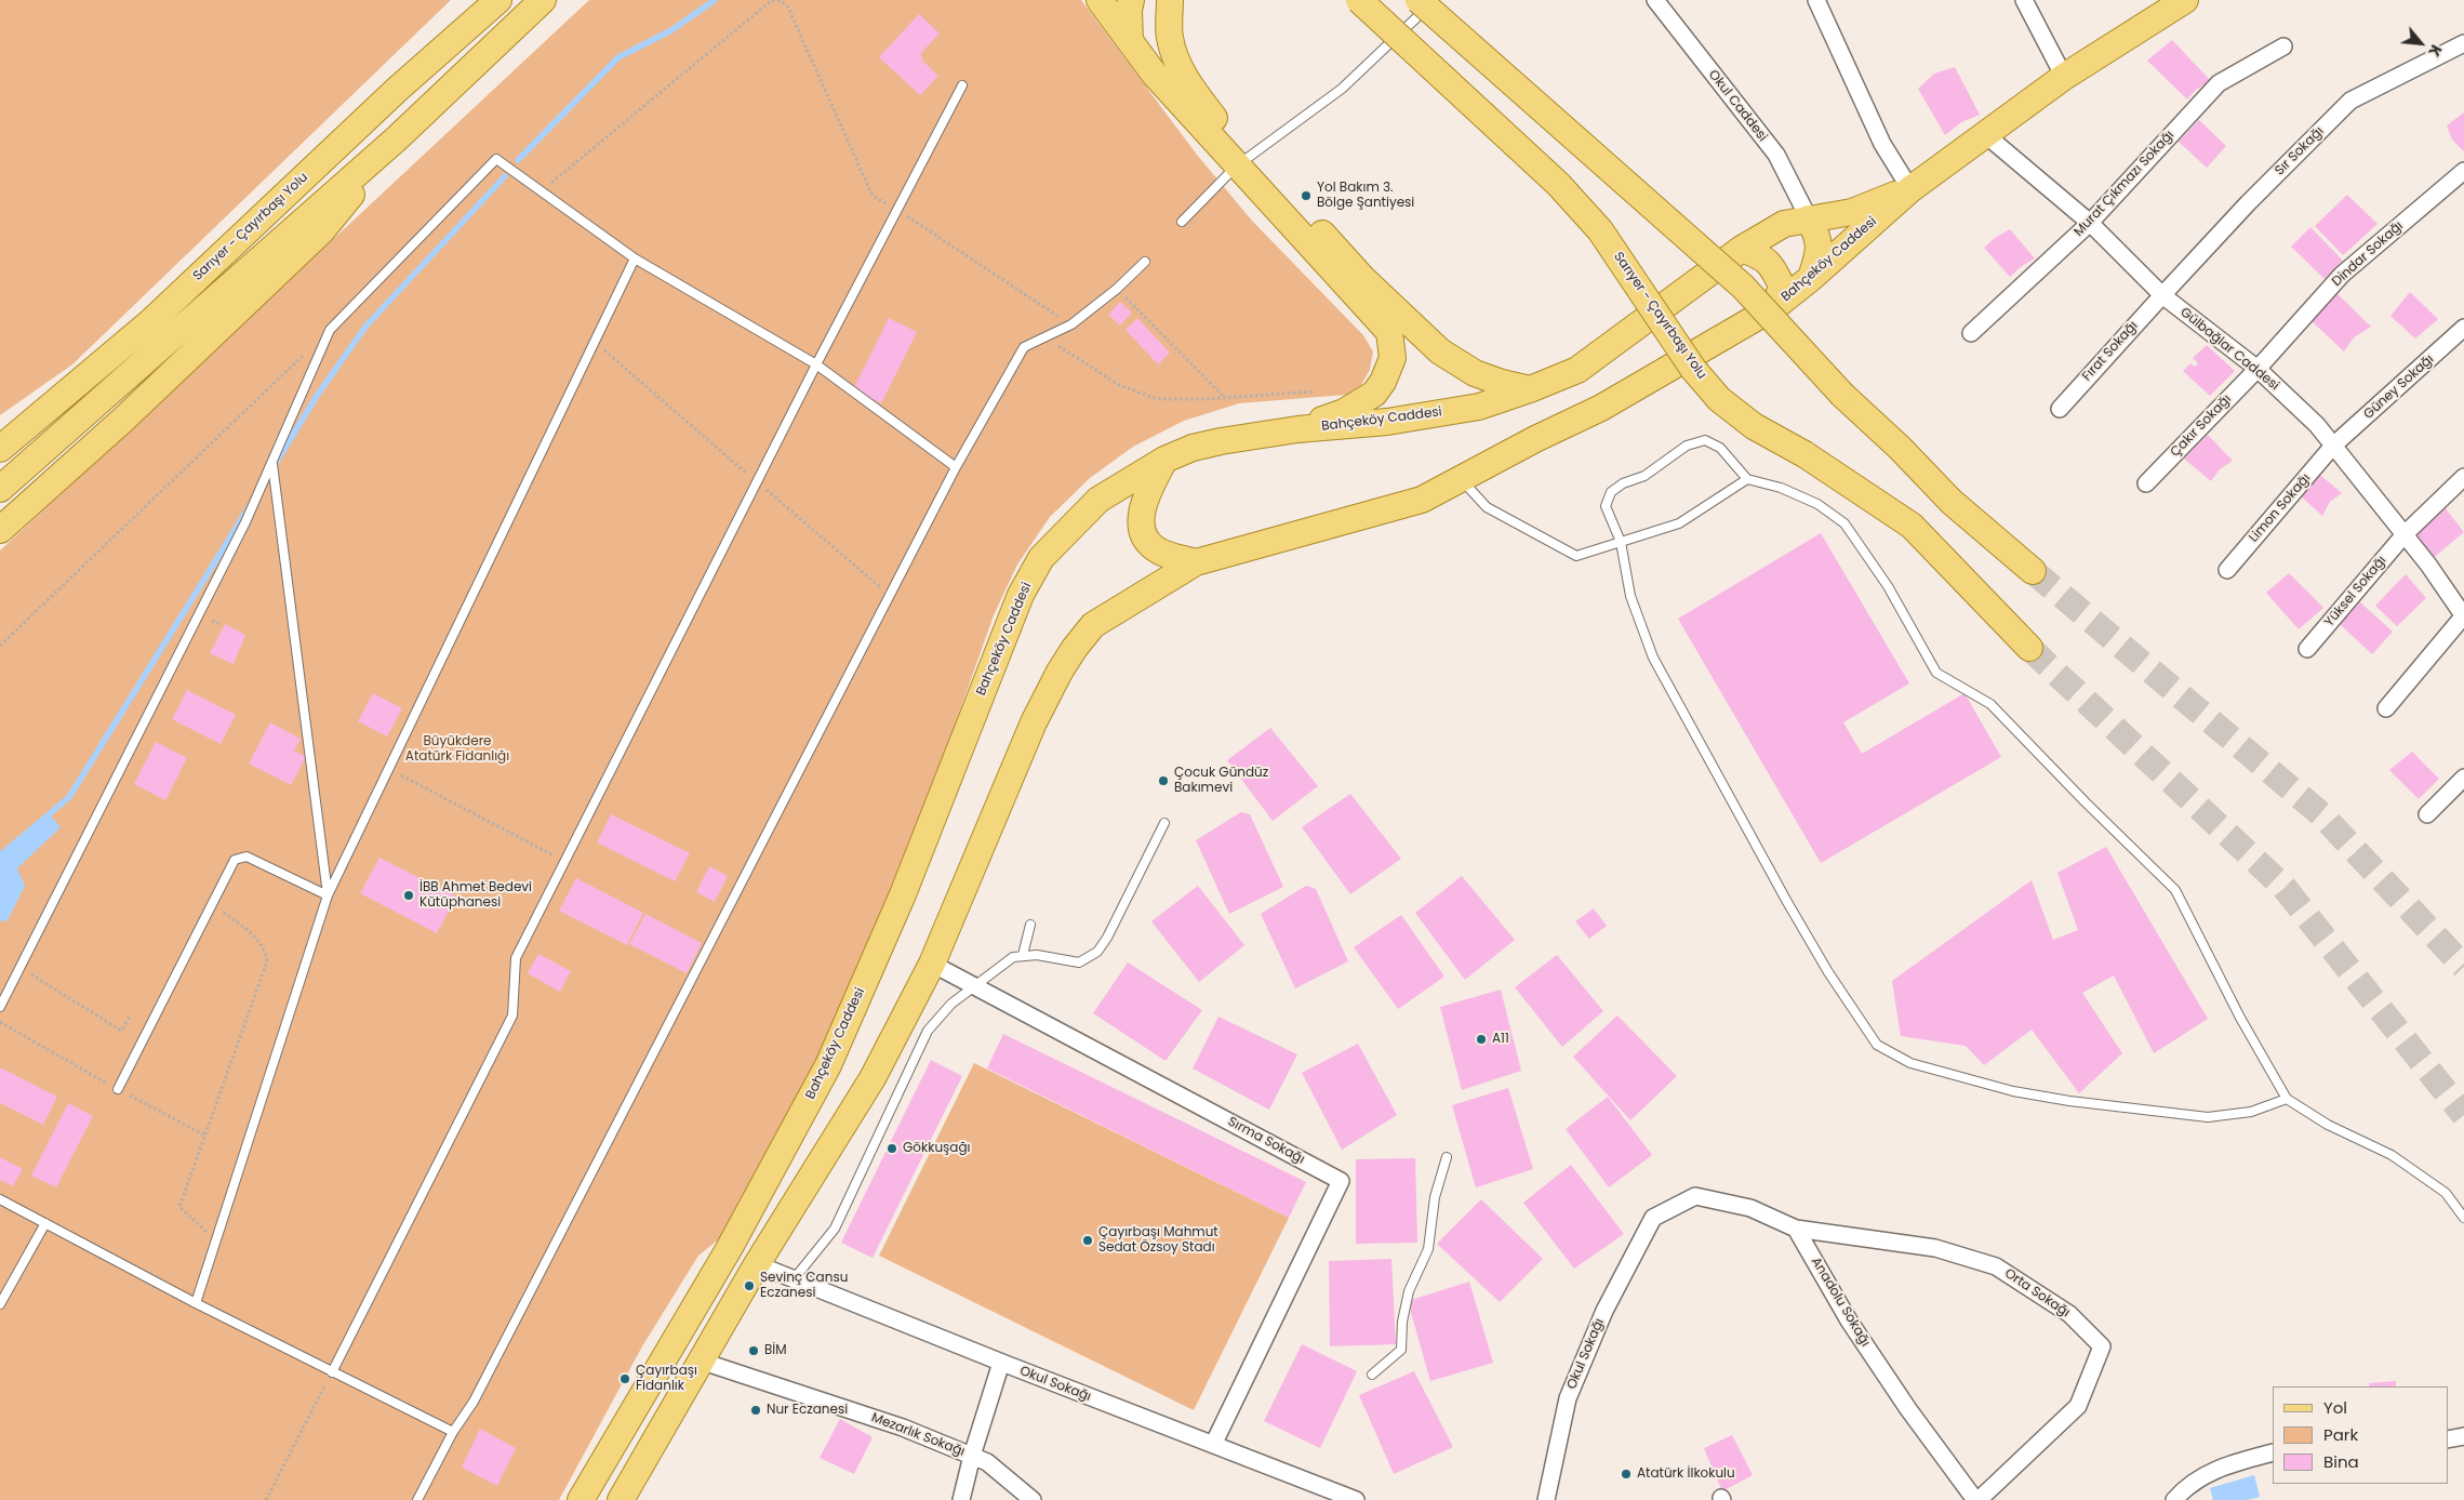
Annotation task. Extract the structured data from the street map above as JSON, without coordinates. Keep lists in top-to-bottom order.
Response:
{
  "streets": {
    "main road": ["Sarıyer - Çayırbaşı Yolu", "Bahçeköy Caddesi"],
    "street": [
      "Okul Caddesi",
      "Sır Sokağı",
      "Murat Çıkmazı Sokağı",
      "Dindar Sokağı",
      "Gülbağlar Caddesi",
      "Fırat Sokağı",
      "Güney Sokağı",
      "Çakır Sokağı",
      "Limon Sokağı",
      "Yüksel Sokağı",
      "Sırma Sokağı",
      "Orta Sokağı",
      "Anadolu Sokağı",
      "Okul Sokağı",
      "Mezarlık Sokağı"
    ]
  },
  "crossings": [
    ["Okul Caddesi", "Bahçeköy Caddesi"],
    ["Sır Sokağı", "Gülbağlar Caddesi"],
    ["Sır Sokağı", "Fırat Sokağı"],
    ["Murat Çıkmazı Sokağı", "Gülbağlar Caddesi"],
    ["Dindar Sokağı", "Gülbağlar Caddesi"],
    ["Dindar Sokağı", "Çakır Sokağı"],
    ["Bahçeköy Caddesi", "Gülbağlar Caddesi"],
    ["Bahçeköy Caddesi", "Sırma Sokağı"],
    ["Bahçeköy Caddesi", "Okul Sokağı"],
    ["Bahçeköy Caddesi", "Mezarlık Sokağı"],
    ["Gülbağlar Caddesi", "Fırat Sokağı"],
    ["Gülbağlar Caddesi", "Güney Sokağı"],
    ["Gülbağlar Caddesi", "Çakır Sokağı"],
    ["Gülbağlar Caddesi", "Limon Sokağı"],
    ["Gülbağlar Caddesi", "Yüksel Sokağı"],
    ["Güney Sokağı", "Limon Sokağı"],
    ["Sırma Sokağı", "Okul Sokağı"],
    ["Orta Sokağı", "Anadolu Sokağı"],
    ["Orta Sokağı", "Okul Sokağı"],
    ["Anadolu Sokağı", "Okul Sokağı"]
  ],
  "parks": ["Büyükdere Atatürk Fidanlığı"],
  "places": [
    "Yol Bakım 3. Bölge Şantiyesi",
    "Çocuk Gündüz Bakımevi",
    "İBB Ahmet Bedevi Kütüphanesi",
    "A11",
    "Gökkuşağı",
    "Çayırbaşı Mahmut Sedat Özsoy Stadı",
    "Sevinç Cansu Eczanesi",
    "BİM",
    "Çayırbaşı Fidanlık",
    "Nur Eczanesi",
    "Atatürk İlkokulu"
  ],
  "legend": ["Yol", "Park", "Bina"],
  "north": "bottom right"
}
